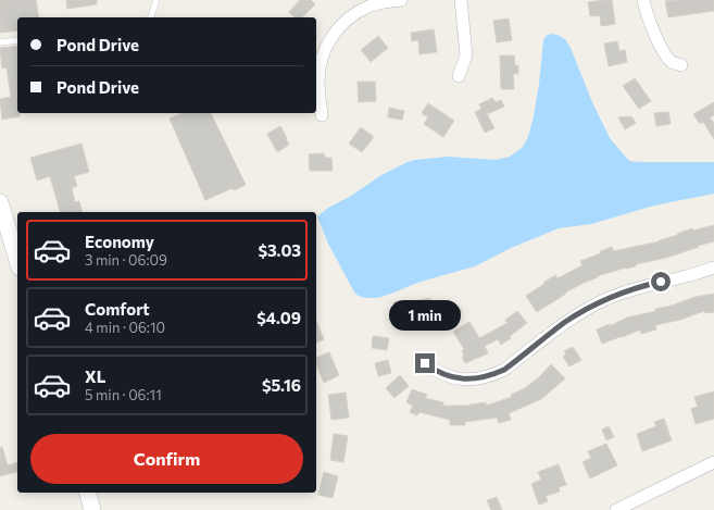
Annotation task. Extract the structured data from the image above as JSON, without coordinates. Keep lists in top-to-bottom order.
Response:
{
  "page": {
    "banner": ["Pond Drive", "Pond Drive"],
    "list": [
      {
        "name": "Economy",
        "note": "3 min · 06:09",
        "value": "$3.03"
      },
      {
        "name": "Comfort",
        "note": "4 min · 06:10",
        "value": "$4.09"
      },
      {
        "name": "XL",
        "note": "5 min · 06:11",
        "value": "$5.16"
      }
    ],
    "bubble": "1 min",
    "buttons": "Confirm"
  }
}
